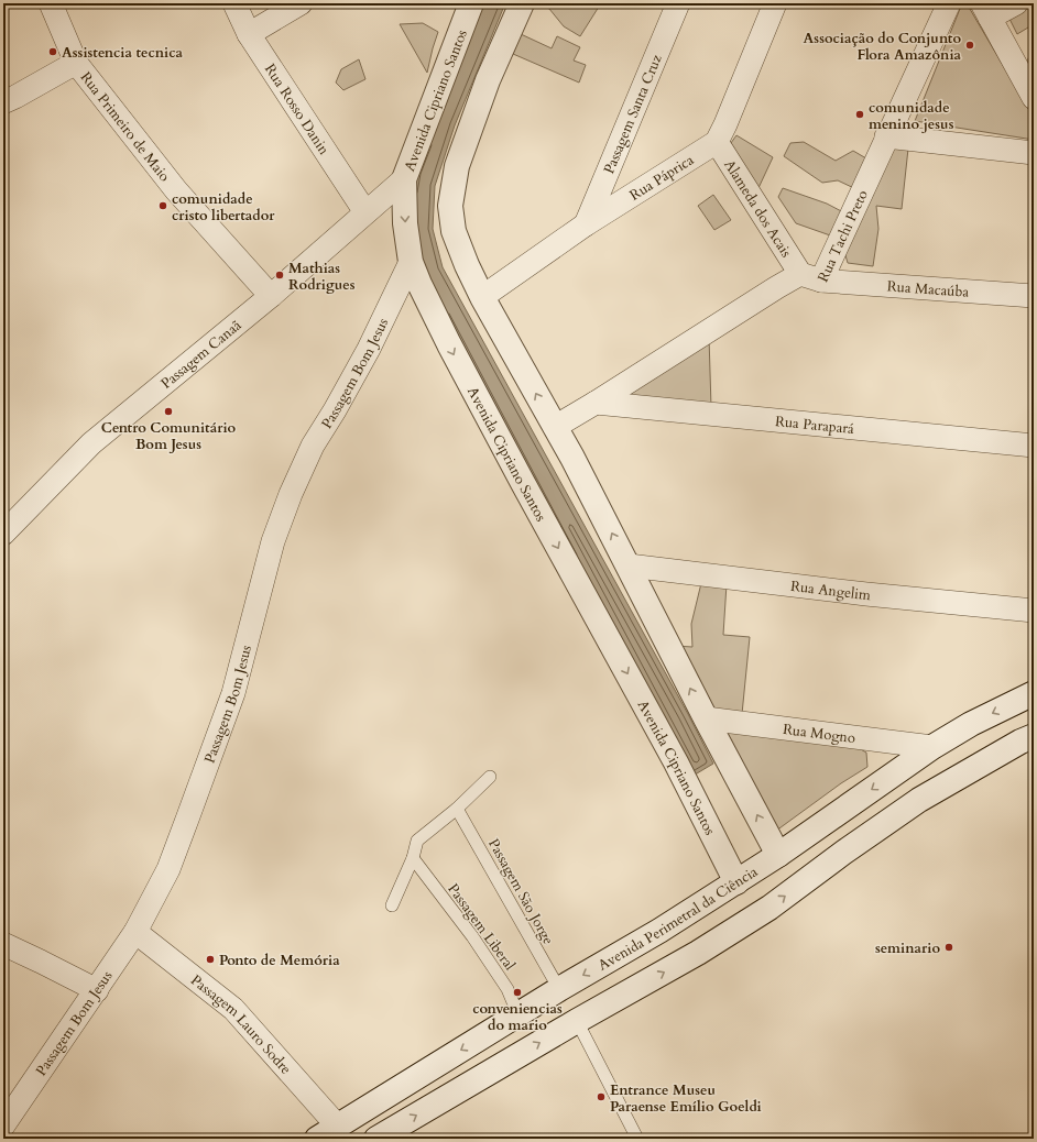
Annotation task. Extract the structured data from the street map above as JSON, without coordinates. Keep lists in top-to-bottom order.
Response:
{
  "streets": {
    "street": [
      "Avenida Cipriano Santos",
      "Rua Rosso Danin",
      "Passagem Santa Cruz",
      "Rua Primeiro de Maio",
      "Rua Páprica",
      "Alameda dos Acais",
      "Rua Tachi Preto",
      "Rua Macaúba",
      "Passagem Canaã",
      "Passagem Bom Jesus",
      "Rua Parapará",
      "Rua Angelim",
      "Rua Mogno",
      "Avenida Perimetral da Ciência",
      "Passagem Lauro Sodre"
    ],
    "lane": ["Passagem São Jorge", "Passagem Liberal"]
  },
  "crossings": [
    ["Avenida Cipriano Santos", "Passagem Canaã"],
    ["Avenida Cipriano Santos", "Passagem Bom Jesus"],
    ["Avenida Cipriano Santos", "Avenida Perimetral da Ciência"],
    ["Rua Rosso Danin", "Passagem Canaã"],
    ["Passagem Santa Cruz", "Rua Páprica"],
    ["Rua Primeiro de Maio", "Passagem Canaã"],
    ["Rua Páprica", "Alameda dos Acais"],
    ["Alameda dos Acais", "Rua Tachi Preto"],
    ["Alameda dos Acais", "Rua Macaúba"],
    ["Rua Tachi Preto", "Rua Macaúba"],
    ["Rua Tachi Preto", "Rua Parapará"],
    ["Passagem Bom Jesus", "Passagem Lauro Sodre"],
    ["Rua Mogno", "Avenida Perimetral da Ciência"],
    ["Passagem São Jorge", "Avenida Perimetral da Ciência"],
    ["Avenida Perimetral da Ciência", "Passagem Liberal"],
    ["Avenida Perimetral da Ciência", "Passagem Lauro Sodre"]
  ],
  "places": [
    "Associação do Conjunto Flora Amazônia",
    "Assistencia tecnica",
    "comunidade menino jesus",
    "comunidade cristo libertador",
    "Mathias Rodrigues",
    "Centro Comunitário Bom Jesus",
    "seminario",
    "Ponto de Memória",
    "conveniencias do mario",
    "Entrance Museu Paraense Emílio Goeldi"
  ]
}
